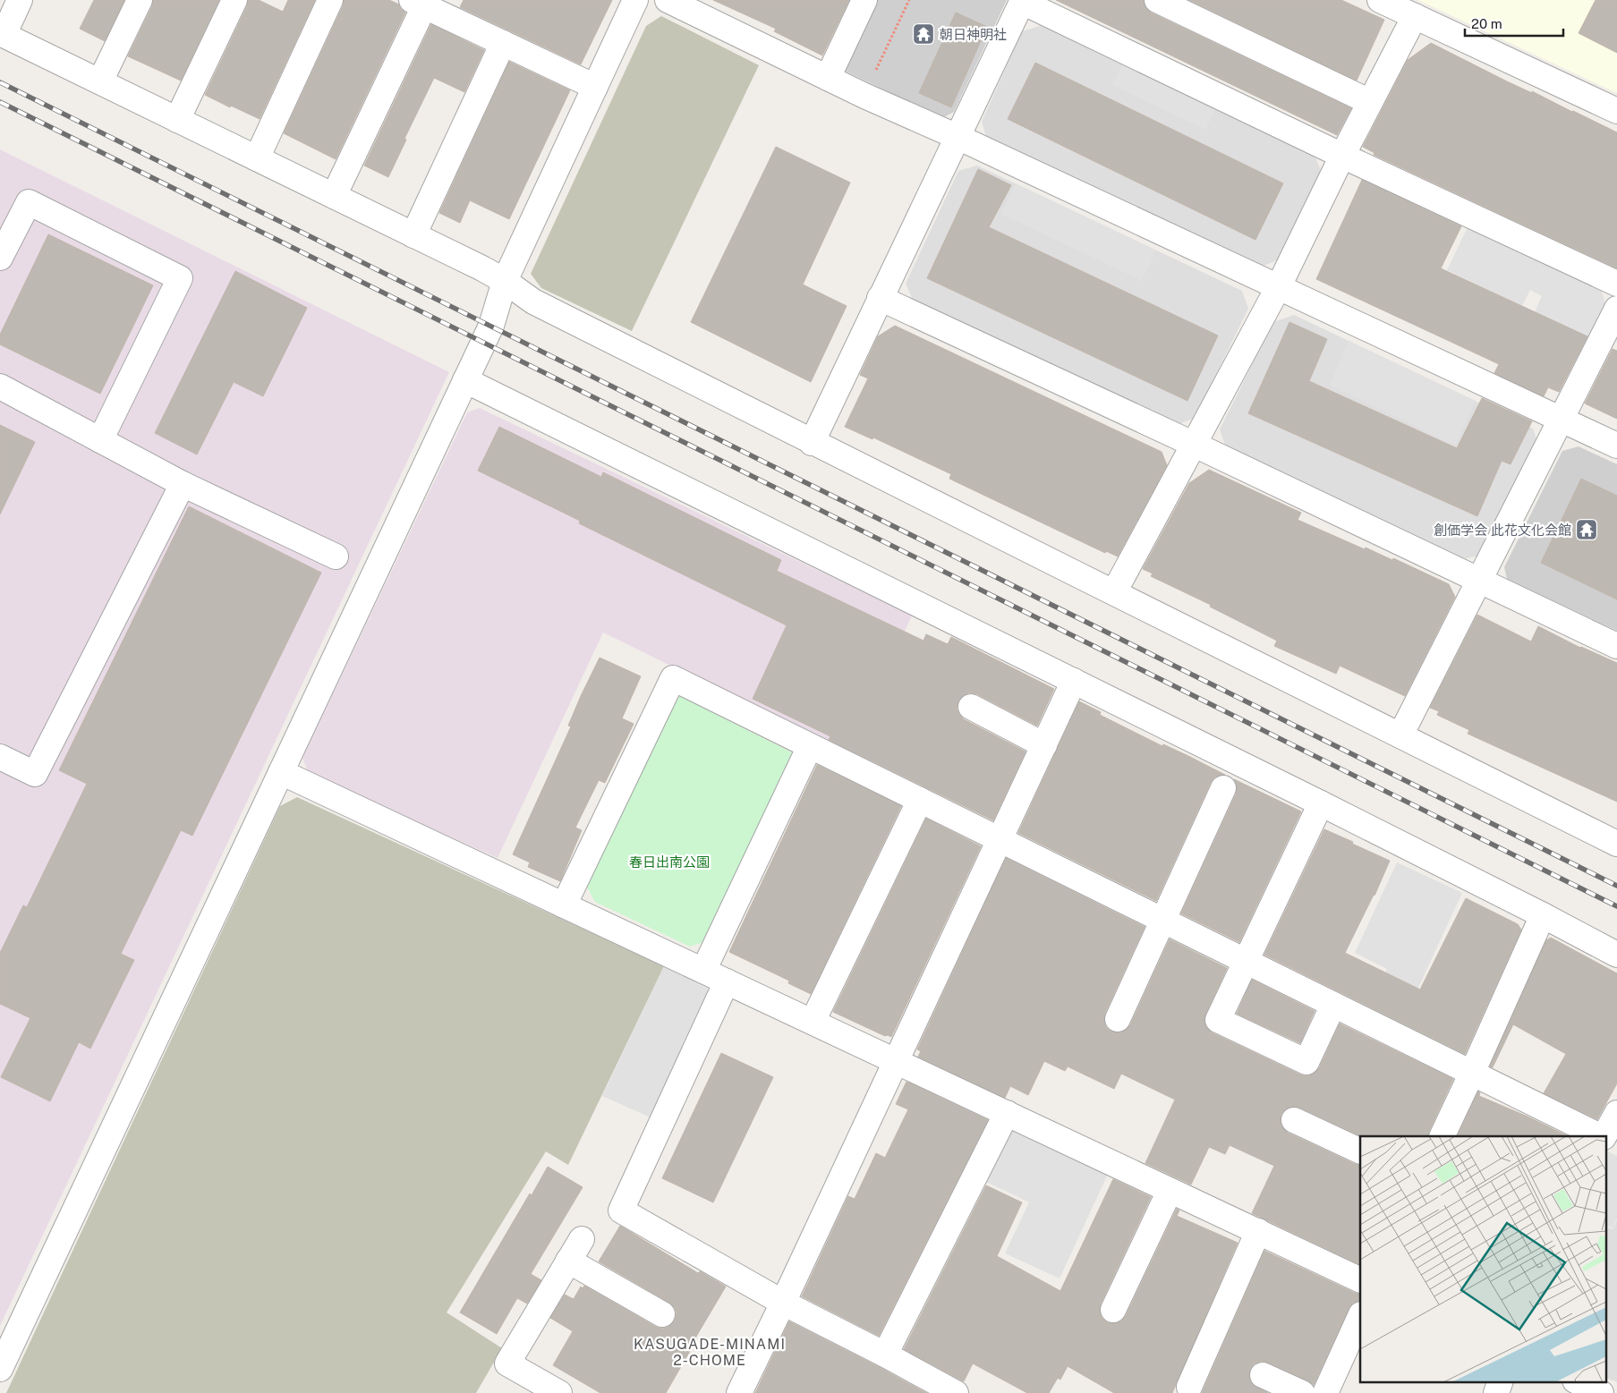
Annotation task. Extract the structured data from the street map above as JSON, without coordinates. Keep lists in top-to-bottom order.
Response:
{
  "districts": ["KASUGADE-MINAMI 2-CHOME"],
  "parks": ["春日出南公園"],
  "places": {
    "temple": ["朝日神明社", "創価学会 此花文化会館"]
  },
  "scale_bar": "20 m"
}
